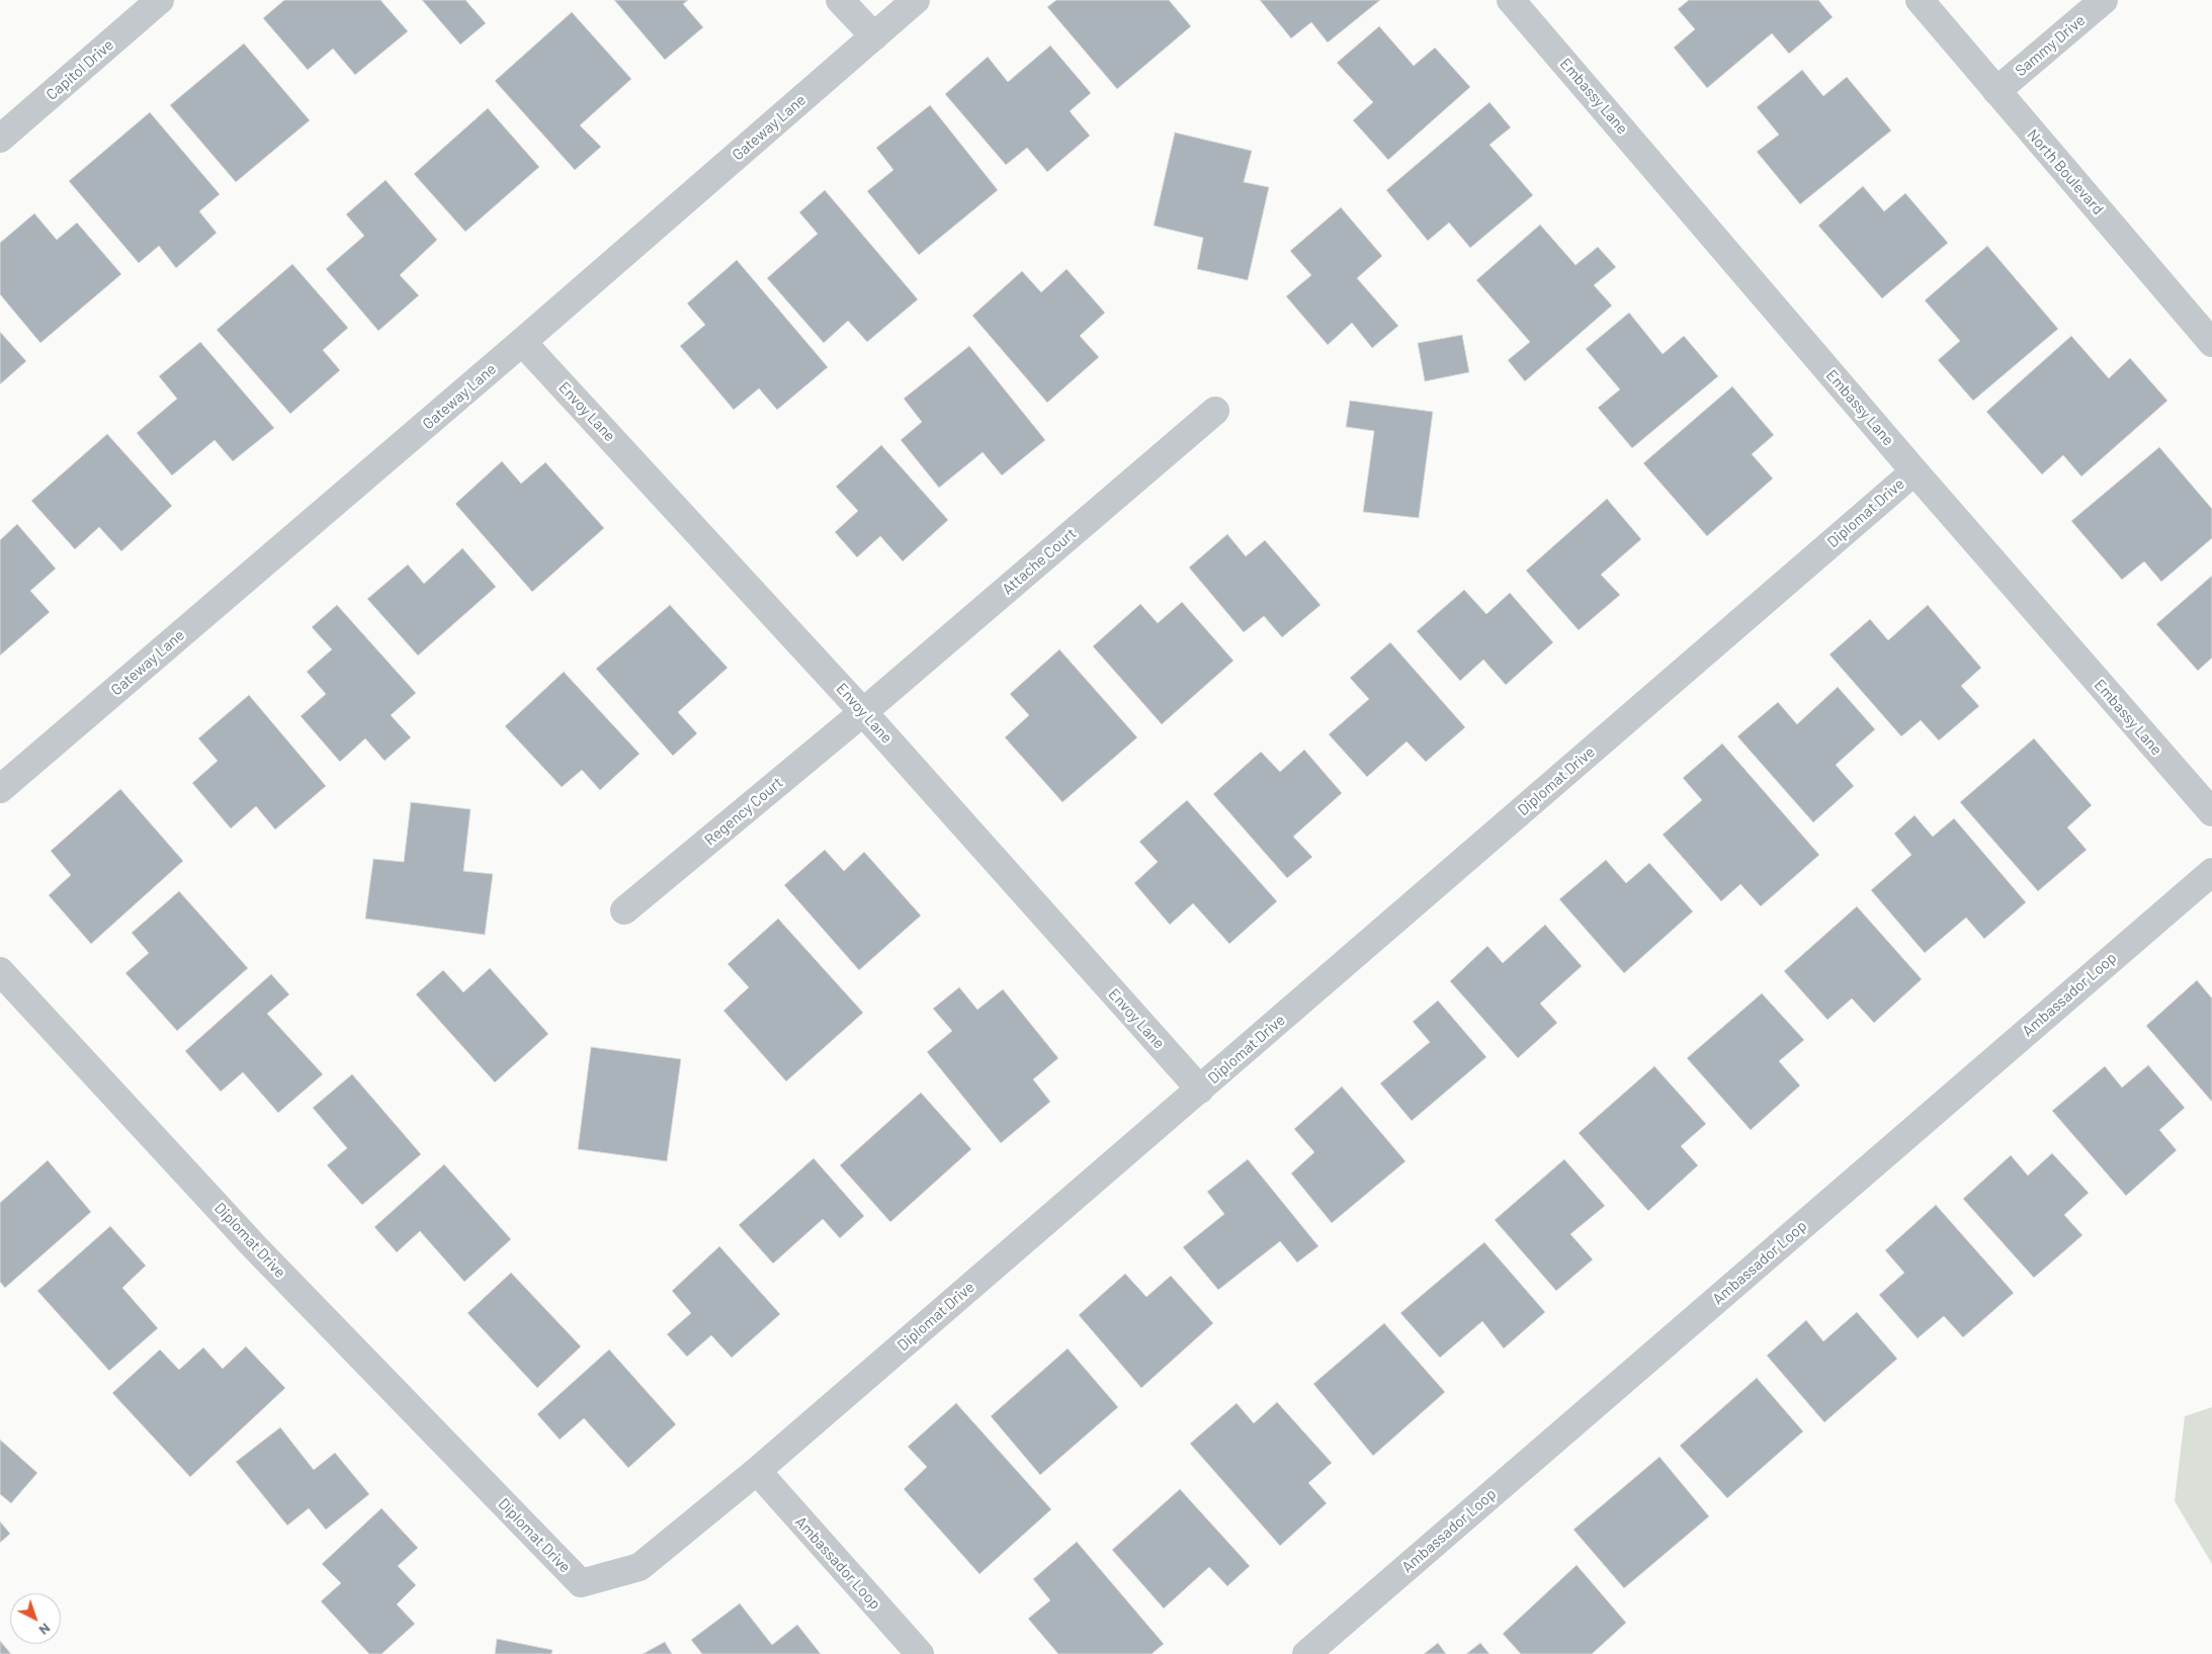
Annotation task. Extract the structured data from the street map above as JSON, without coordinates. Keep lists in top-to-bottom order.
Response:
{
  "streets": {
    "street": [
      "Sammy Drive",
      "Capitol Drive",
      "Embassy Lane",
      "Gateway Lane",
      "North Boulevard",
      "Envoy Lane",
      "Diplomat Drive",
      "Attache Court",
      "Regency Court",
      "Ambassador Loop"
    ]
  },
  "crossings": [
    ["Sammy Drive", "North Boulevard"],
    ["Embassy Lane", "Diplomat Drive"],
    ["Gateway Lane", "Envoy Lane"],
    ["Envoy Lane", "Diplomat Drive"],
    ["Envoy Lane", "Attache Court"],
    ["Envoy Lane", "Regency Court"],
    ["Diplomat Drive", "Ambassador Loop"],
    ["Attache Court", "Regency Court"]
  ],
  "north": "bottom right"
}
